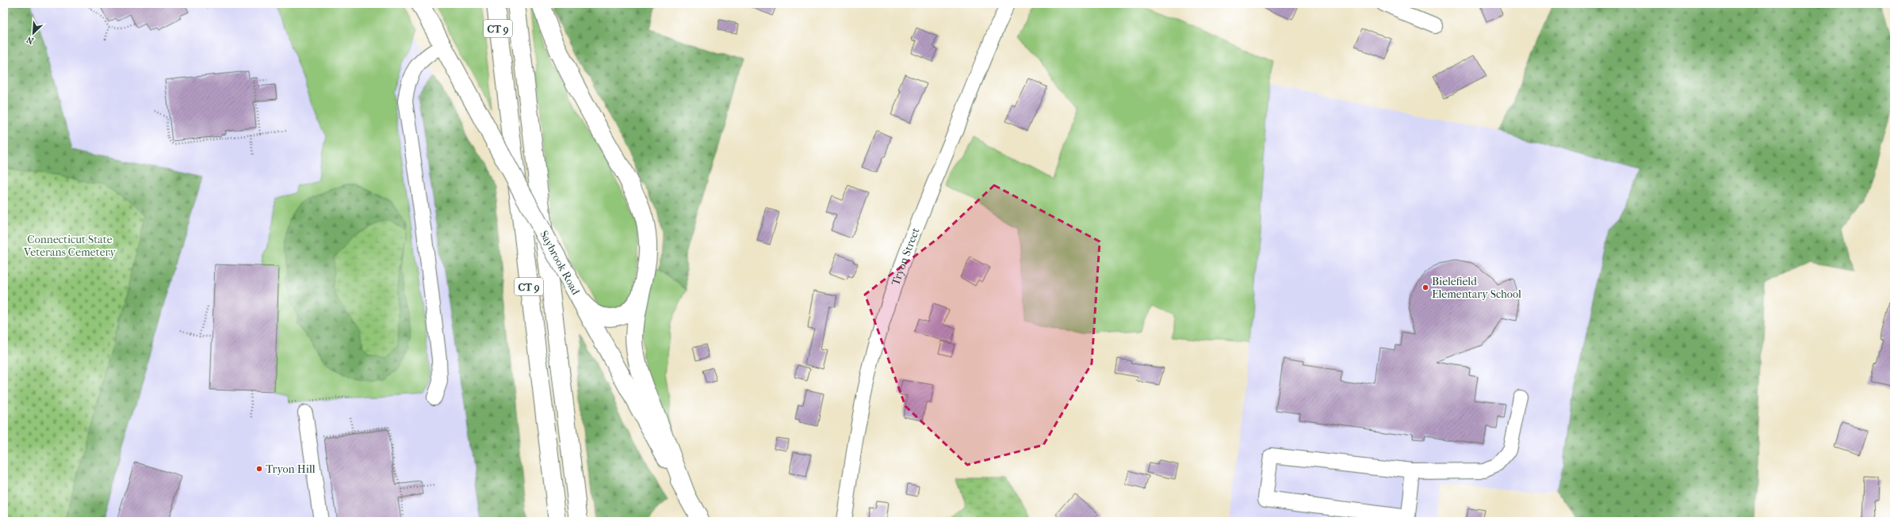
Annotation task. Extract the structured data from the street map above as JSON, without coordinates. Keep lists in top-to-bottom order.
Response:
{
  "streets": {
    "main road": ["CT 9", "Saybrook Road"],
    "street": ["Tryon Street"]
  },
  "parks": ["Connecticut State Veterans Cemetery"],
  "places": ["Bielefield Elementary School", "Tryon Hill"],
  "north": "bottom left"
}
